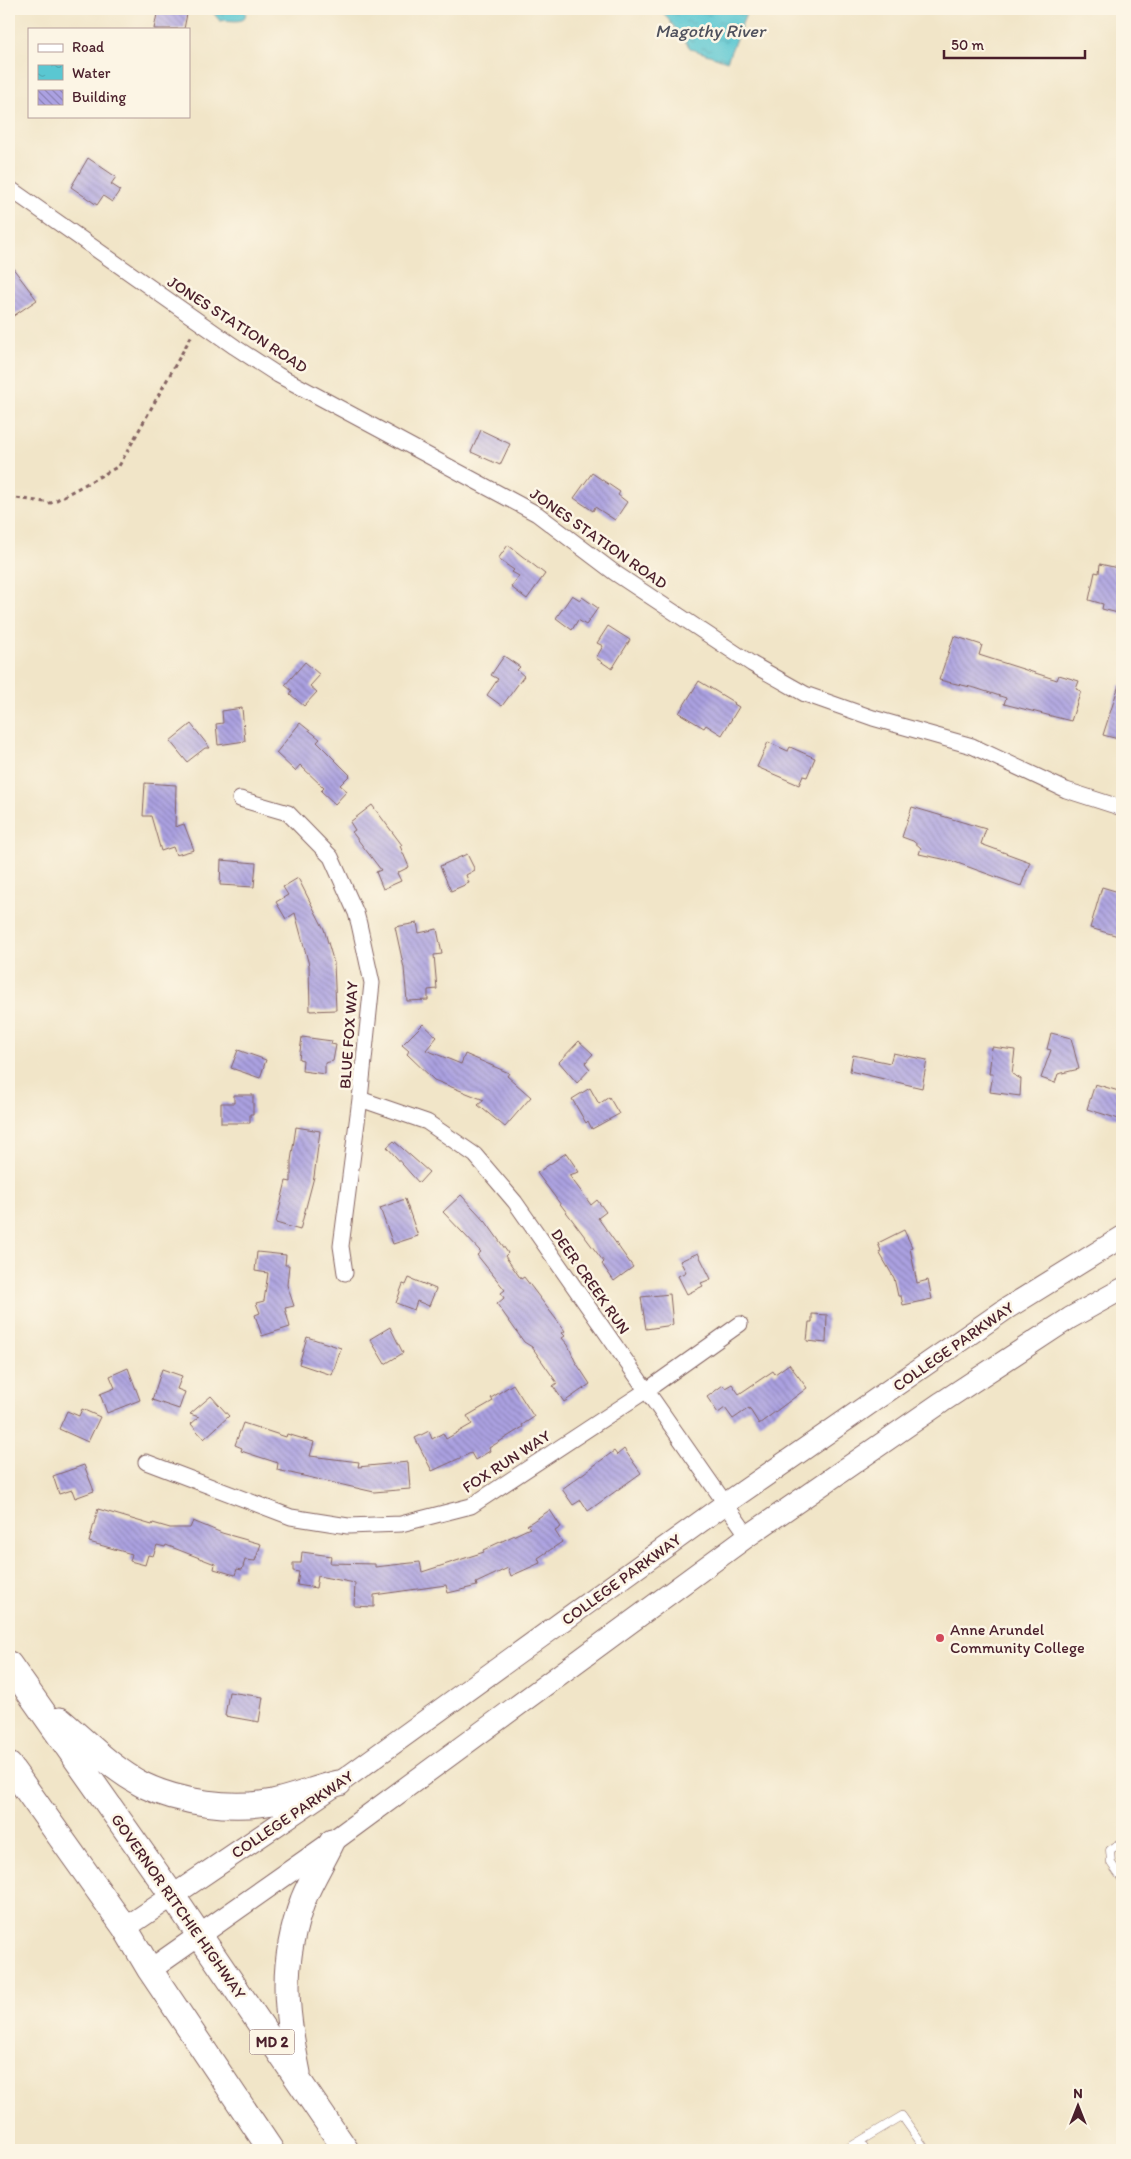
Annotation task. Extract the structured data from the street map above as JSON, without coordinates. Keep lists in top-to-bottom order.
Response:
{
  "streets": {
    "highway": ["GOVERNOR RITCHIE HIGHWAY", "MD 2"],
    "main road": ["COLLEGE PARKWAY"],
    "street": [
      "JONES STATION ROAD",
      "BLUE FOX WAY",
      "DEER CREEK RUN",
      "FOX RUN WAY"
    ]
  },
  "crossings": [
    ["BLUE FOX WAY", "DEER CREEK RUN"],
    ["DEER CREEK RUN", "COLLEGE PARKWAY"],
    ["DEER CREEK RUN", "FOX RUN WAY"],
    ["COLLEGE PARKWAY", "GOVERNOR RITCHIE HIGHWAY"]
  ],
  "water": ["Magothy River"],
  "places": ["Anne Arundel Community College"],
  "legend": ["Road", "Water", "Building"],
  "scale_bar": "50 m",
  "north": "top"
}
